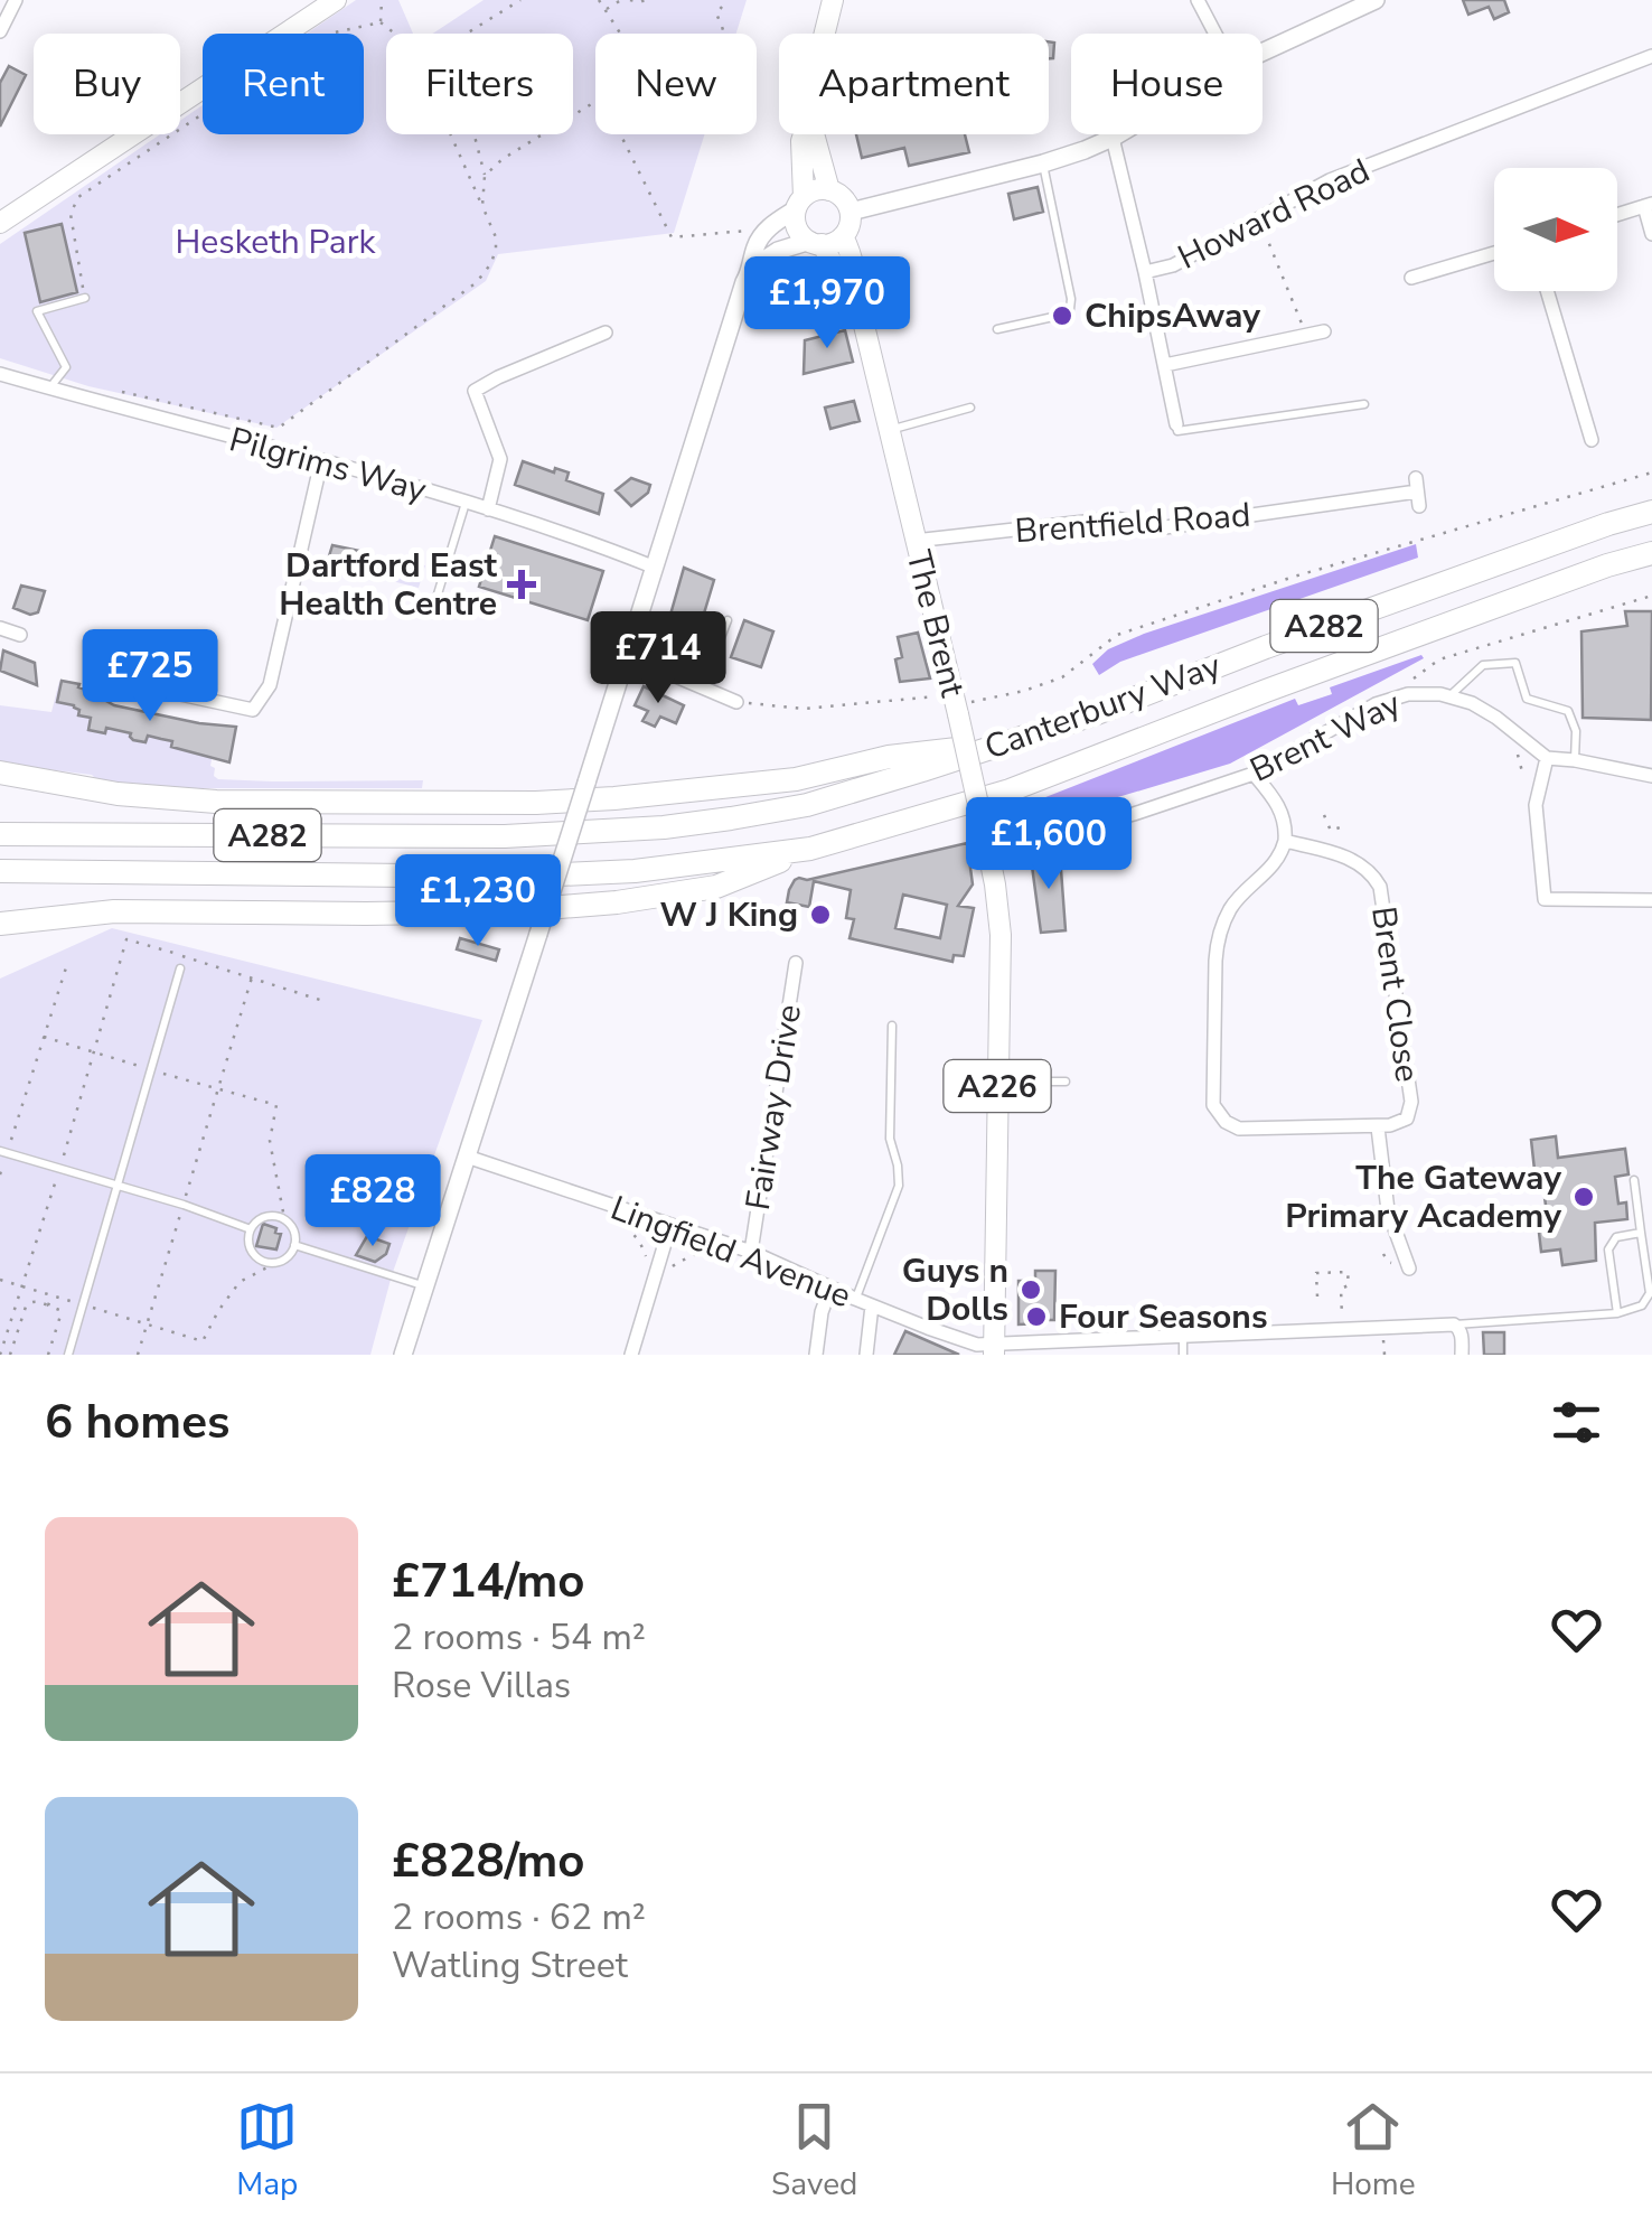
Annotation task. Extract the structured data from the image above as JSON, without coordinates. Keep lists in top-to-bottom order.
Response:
{
  "streets": {
    "highway": ["A282", "Canterbury Way"],
    "main road": ["The Brent", "A226"],
    "street": [
      "Howard Road",
      "Pilgrims Way",
      "Brentfield Road",
      "Brent Way",
      "Brent Close",
      "Fairway Drive",
      "Lingfield Avenue"
    ]
  },
  "crossings": [
    ["Brentfield Road", "The Brent"],
    ["The Brent", "Brent Way"],
    ["The Brent", "Lingfield Avenue"],
    ["Fairway Drive", "Lingfield Avenue"]
  ],
  "parks": ["Hesketh Park"],
  "places": {
    "other": [
      "ChipsAway",
      "W J King",
      "The Gateway Primary Academy",
      "Guys n Dolls",
      "Four Seasons"
    ],
    "health": ["Dartford East Health Centre"]
  },
  "north": "right",
  "page": {
    "chip": [
      "Buy",
      "Rent",
      "Filters",
      "New",
      "Apartment",
      "House"
    ],
    "price": [
      "£1,970",
      "£714",
      "£725",
      "£1,600",
      "£1,230",
      "£828"
    ],
    "heading": "6 homes",
    "list": [
      {
        "name": "£714/mo",
        "note": "2 rooms · 54 m² · Rose Villas"
      },
      {
        "name": "£828/mo",
        "note": "2 rooms · 62 m² · Watling Street"
      }
    ],
    "tabs": ["Map", "Saved", "Home"]
  }
}
